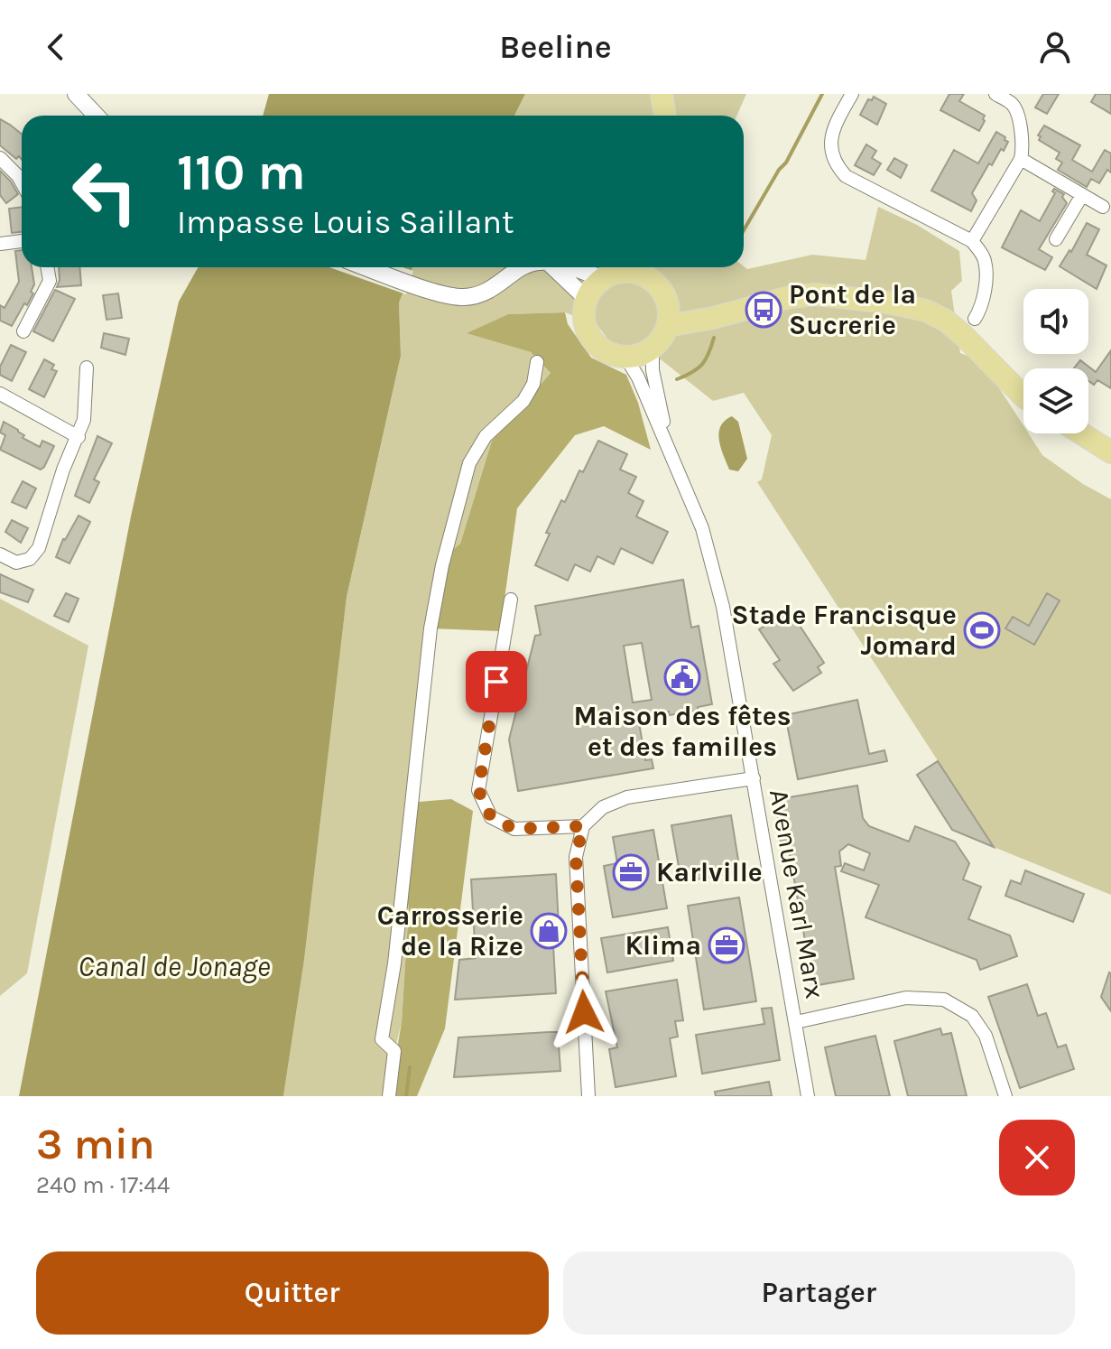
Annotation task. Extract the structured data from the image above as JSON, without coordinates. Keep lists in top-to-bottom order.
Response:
{
  "streets": {
    "street": ["Avenue Karl Marx"]
  },
  "water": ["Canal de Jonage"],
  "places": {
    "bus stop": ["Pont de la Sucrerie"],
    "sports": ["Stade Francisque Jomard"],
    "public building": ["Maison des fêtes et des familles"],
    "office": ["Karlville", "Klima"],
    "shop": ["Carrosserie de la Rize"]
  },
  "page": {
    "header": "Beeline",
    "turn": ["110 m", "Impasse Louis Saillant"],
    "heading": ["3 min", "240 m · 17:44"],
    "buttons": ["Quitter", "Partager"]
  }
}
